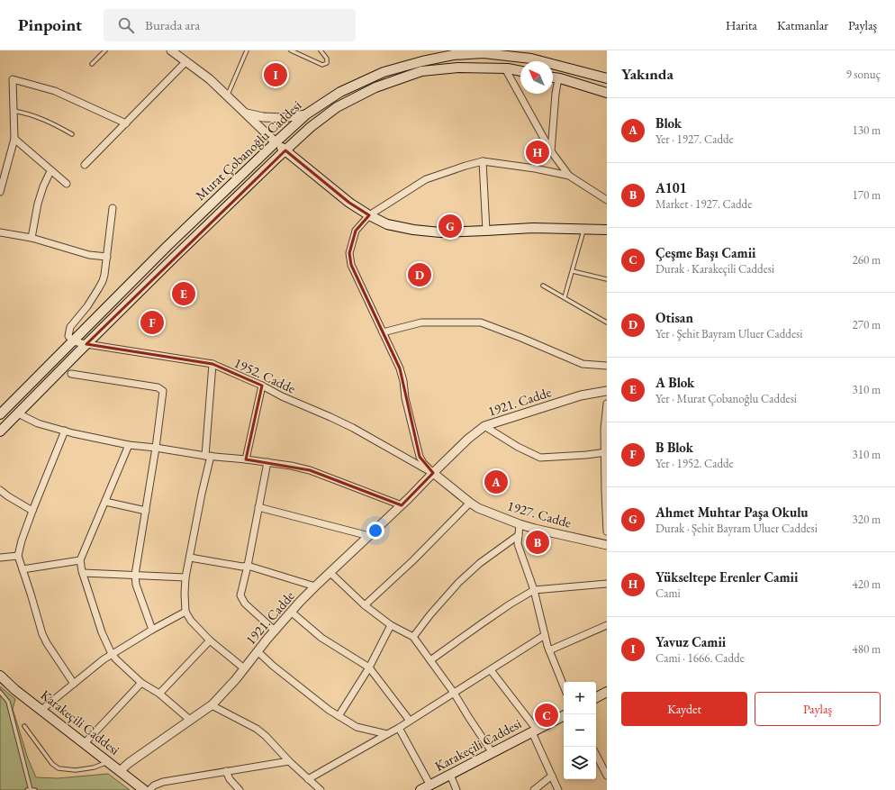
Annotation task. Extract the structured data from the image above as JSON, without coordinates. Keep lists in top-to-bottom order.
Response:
{
  "streets": {
    "main road": ["Murat Çobanoğlu Caddesi", "Karakeçili Caddesi"],
    "street": ["1952. Cadde", "1921. Cadde", "1927. Cadde"]
  },
  "crossings": [
    ["Murat Çobanoğlu Caddesi", "1952. Cadde"],
    ["1952. Cadde", "1921. Cadde"],
    ["1952. Cadde", "1927. Cadde"],
    ["1921. Cadde", "1927. Cadde"],
    ["1921. Cadde", "Karakeçili Caddesi"]
  ],
  "north": "top left",
  "page": {
    "header": "Pinpoint",
    "search": "Burada ara",
    "nav": ["Harita", "Katmanlar", "Paylaş"],
    "heading": ["Yakında", "9 sonuç"],
    "pins": [
      "I",
      "H",
      "G",
      "D",
      "E",
      "F",
      "A",
      "B",
      "C"
    ],
    "list": [
      {
        "mark": "A",
        "name": "Blok",
        "note": "Yer · 1927. Cadde",
        "value": "130 m"
      },
      {
        "mark": "B",
        "name": "A101",
        "note": "Market · 1927. Cadde",
        "value": "170 m"
      },
      {
        "mark": "C",
        "name": "Çeşme Başı Camii",
        "note": "Durak · Karakeçili Caddesi",
        "value": "260 m"
      },
      {
        "mark": "D",
        "name": "Otisan",
        "note": "Yer · Şehit Bayram Uluer Caddesi",
        "value": "270 m"
      },
      {
        "mark": "E",
        "name": "A Blok",
        "note": "Yer · Murat Çobanoğlu Caddesi",
        "value": "310 m"
      },
      {
        "mark": "F",
        "name": "B Blok",
        "note": "Yer · 1952. Cadde",
        "value": "310 m"
      },
      {
        "mark": "G",
        "name": "Ahmet Muhtar Paşa Okulu",
        "note": "Durak · Şehit Bayram Uluer Caddesi",
        "value": "320 m"
      },
      {
        "mark": "H",
        "name": "Yükseltepe Erenler Camii",
        "note": "Cami",
        "value": "420 m"
      },
      {
        "mark": "I",
        "name": "Yavuz Camii",
        "note": "Cami · 1666. Cadde",
        "value": "480 m"
      }
    ],
    "buttons": ["Kaydet", "Paylaş"],
    "map_buttons": ["+", "−"]
  }
}
